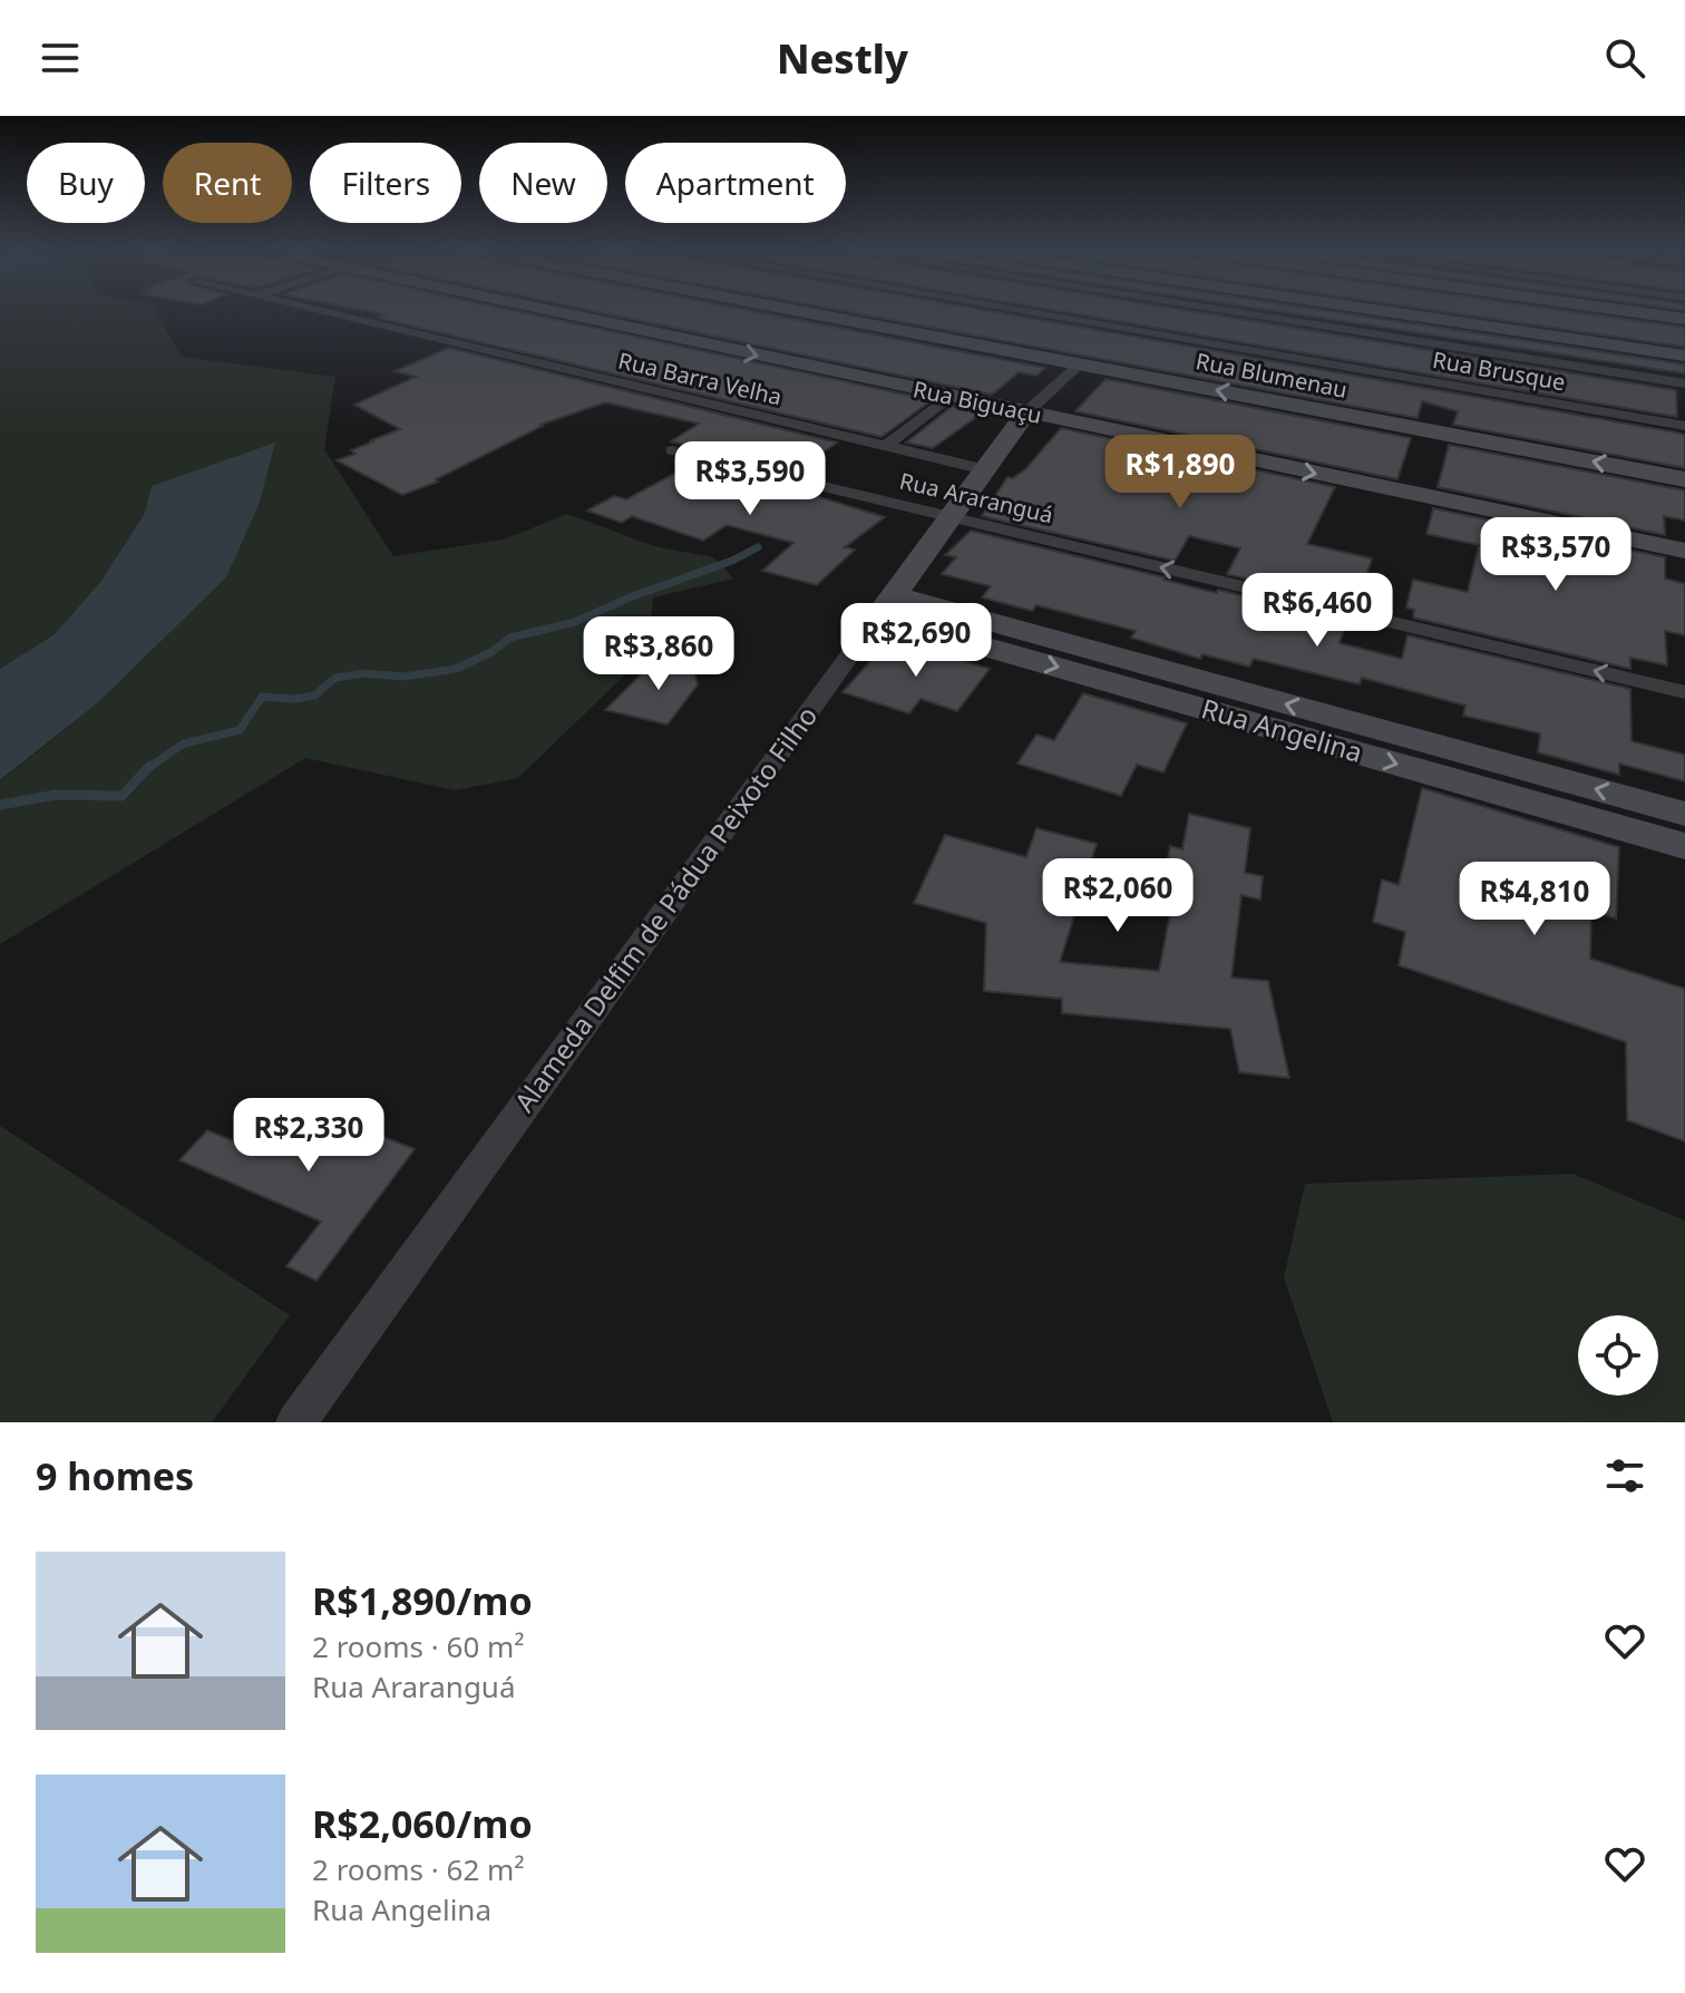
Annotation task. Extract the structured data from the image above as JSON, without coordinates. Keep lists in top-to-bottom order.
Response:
{
  "streets": {
    "street": [
      "Rua Brusque",
      "Rua Blumenau",
      "Rua Barra Velha",
      "Rua Biguaçu",
      "Rua Araranguá",
      "Rua Angelina",
      "Alameda Delfim de Pádua Peixoto Filho"
    ]
  },
  "crossings": [
    ["Rua Blumenau", "Alameda Delfim de Pádua Peixoto Filho"],
    ["Rua Barra Velha", "Alameda Delfim de Pádua Peixoto Filho"],
    ["Rua Biguaçu", "Alameda Delfim de Pádua Peixoto Filho"],
    ["Rua Araranguá", "Alameda Delfim de Pádua Peixoto Filho"],
    ["Rua Angelina", "Alameda Delfim de Pádua Peixoto Filho"]
  ],
  "one_way": ["Rua Araranguá"],
  "page": {
    "header": "Nestly",
    "chip": [
      "Buy",
      "Rent",
      "Filters",
      "New",
      "Apartment"
    ],
    "price": [
      "R$1,890",
      "R$3,590",
      "R$3,570",
      "R$6,460",
      "R$2,690",
      "R$3,860",
      "R$2,060",
      "R$4,810",
      "R$2,330"
    ],
    "heading": "9 homes",
    "list": [
      {
        "name": "R$1,890/mo",
        "note": "2 rooms · 60 m² · Rua Araranguá"
      },
      {
        "name": "R$2,060/mo",
        "note": "2 rooms · 62 m² · Rua Angelina"
      }
    ]
  }
}
